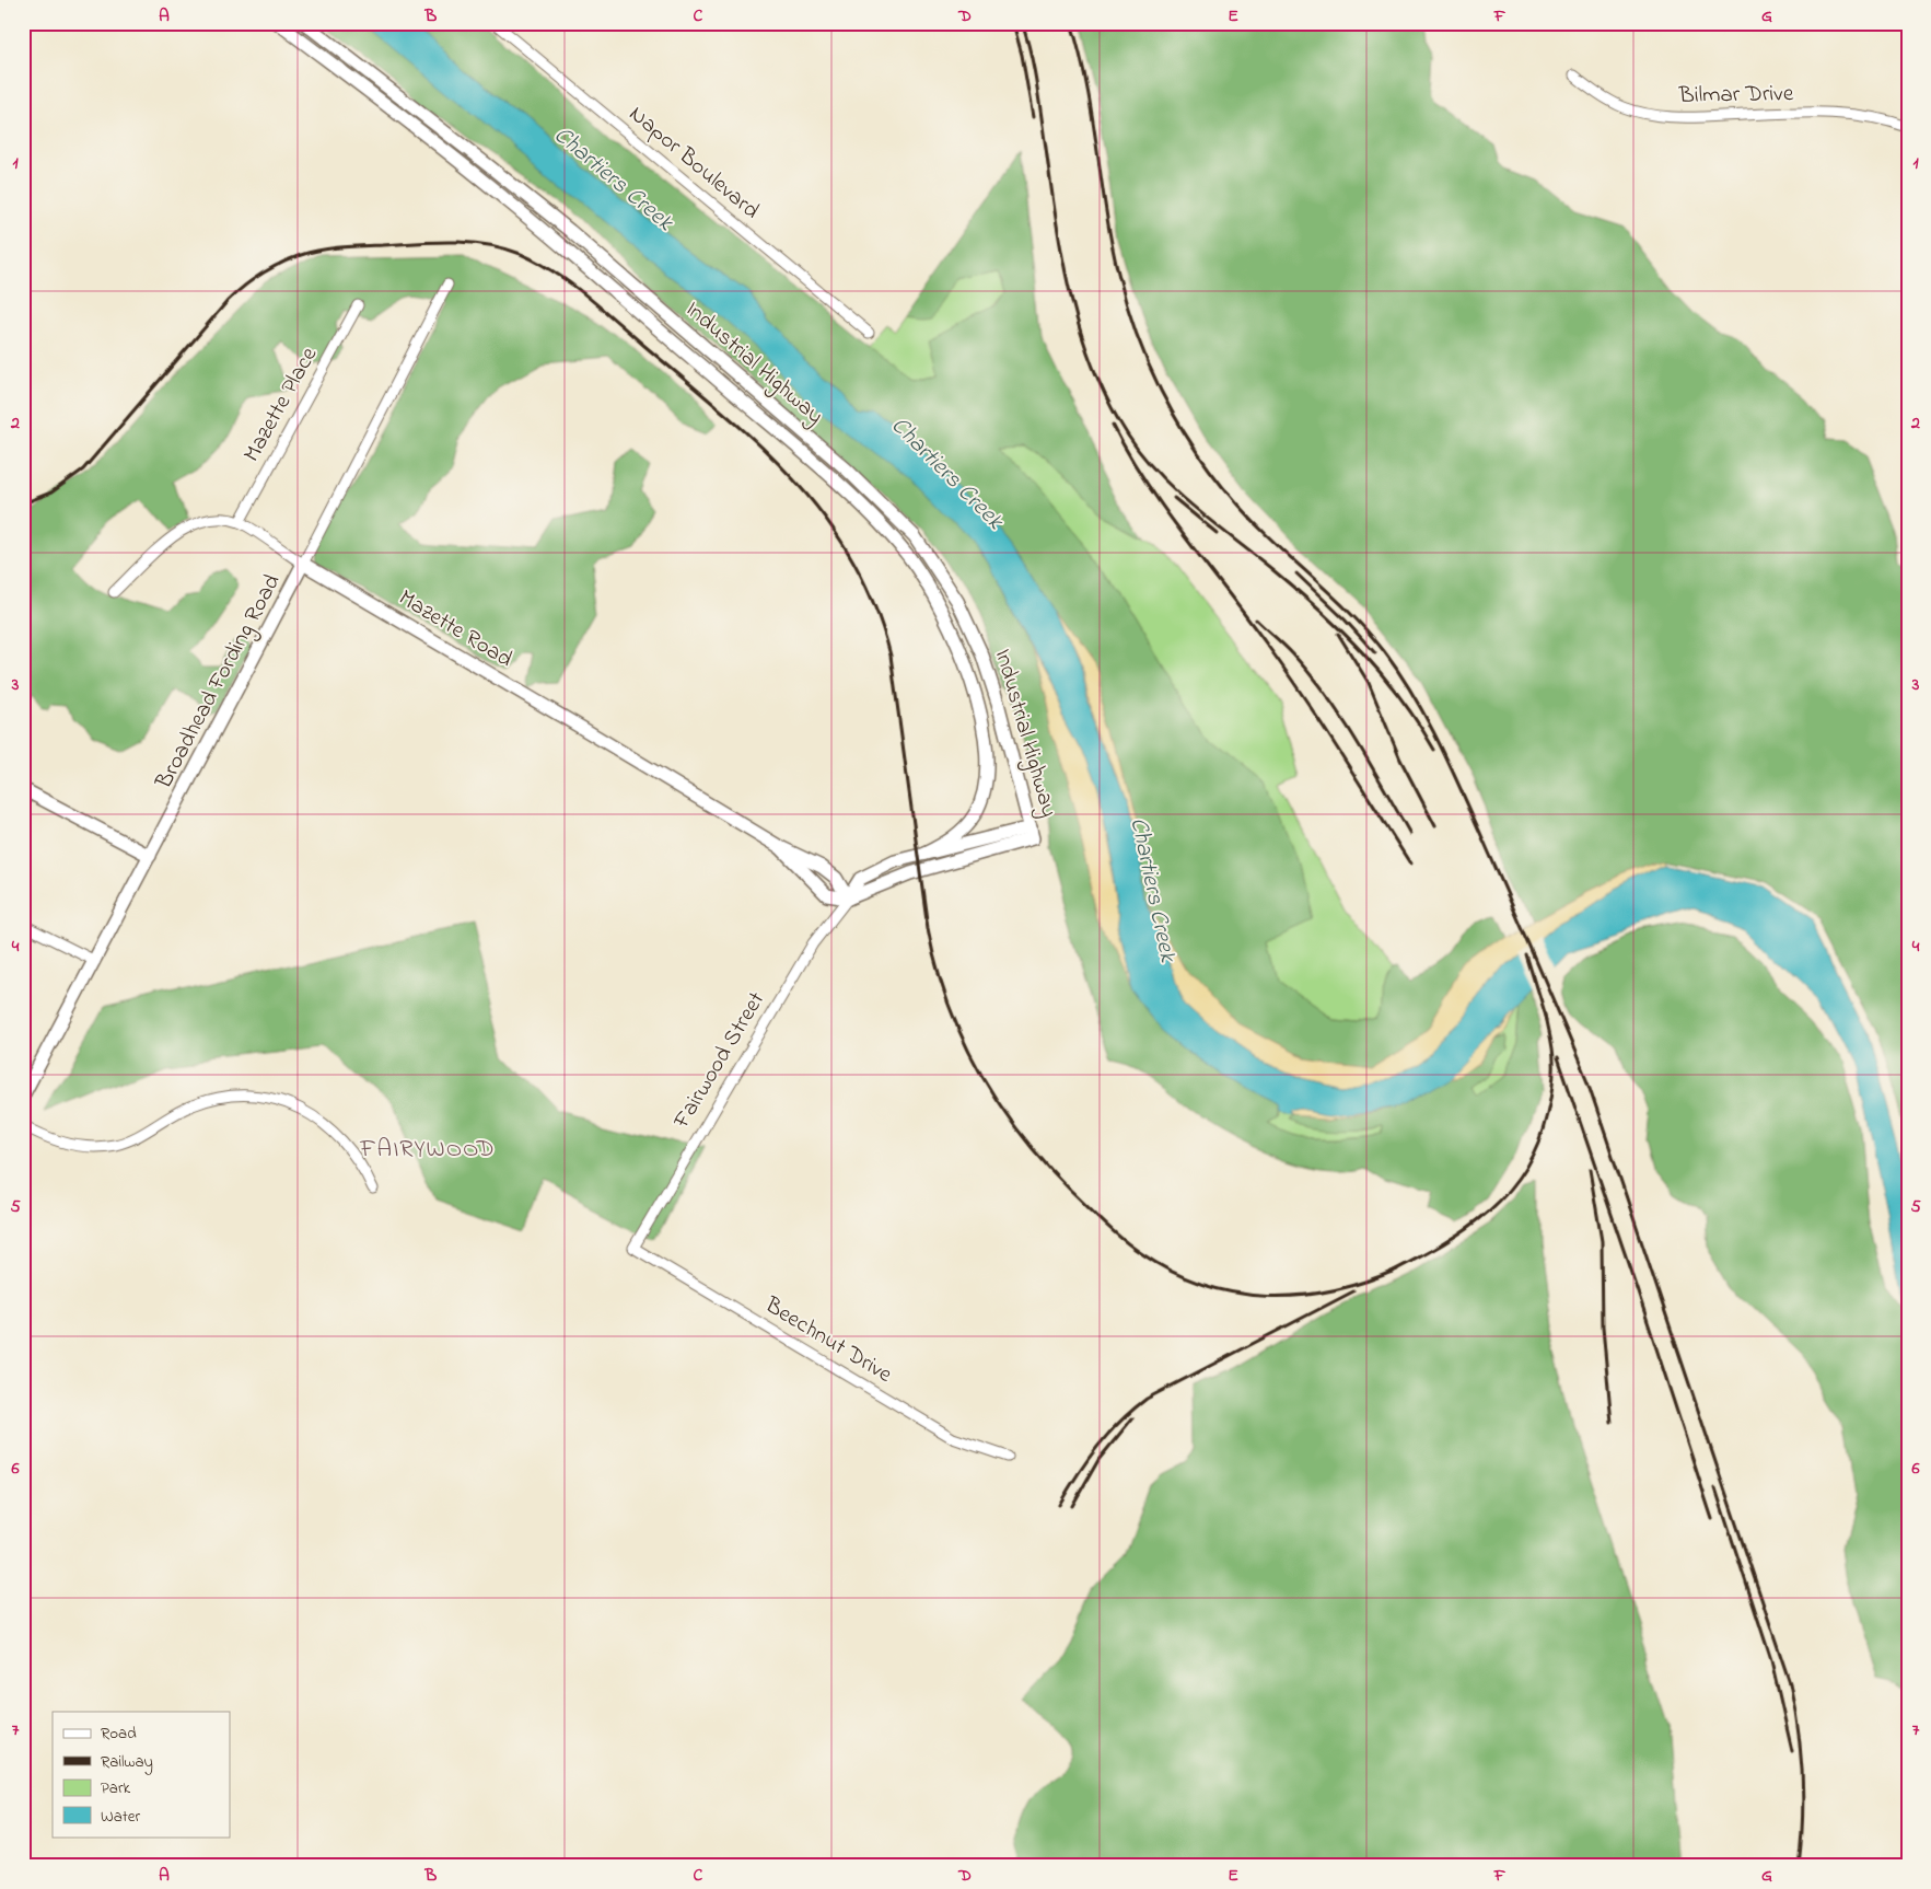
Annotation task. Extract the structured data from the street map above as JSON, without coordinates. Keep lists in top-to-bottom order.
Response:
{
  "streets": {
    "street": [
      "Bilmar Drive",
      "Napor Boulevard",
      "Industrial Highway",
      "Mazette Place",
      "Mazette Road",
      "Broadhead Fording Road",
      "Fairwood Street",
      "Beechnut Drive"
    ]
  },
  "crossings": [
    ["Industrial Highway", "Fairwood Street"],
    ["Mazette Place", "Mazette Road"],
    ["Mazette Road", "Broadhead Fording Road"],
    ["Mazette Road", "Fairwood Street"],
    ["Fairwood Street", "Beechnut Drive"]
  ],
  "districts": ["FAIRYWOOD"],
  "water": ["Chartiers Creek"],
  "legend": [
    "Road",
    "Railway",
    "Park",
    "Water"
  ],
  "grid": {
    "columns": [
      "A",
      "B",
      "C",
      "D",
      "E",
      "F",
      "G"
    ],
    "rows": [
      "1",
      "2",
      "3",
      "4",
      "5",
      "6",
      "7"
    ]
  }
}
